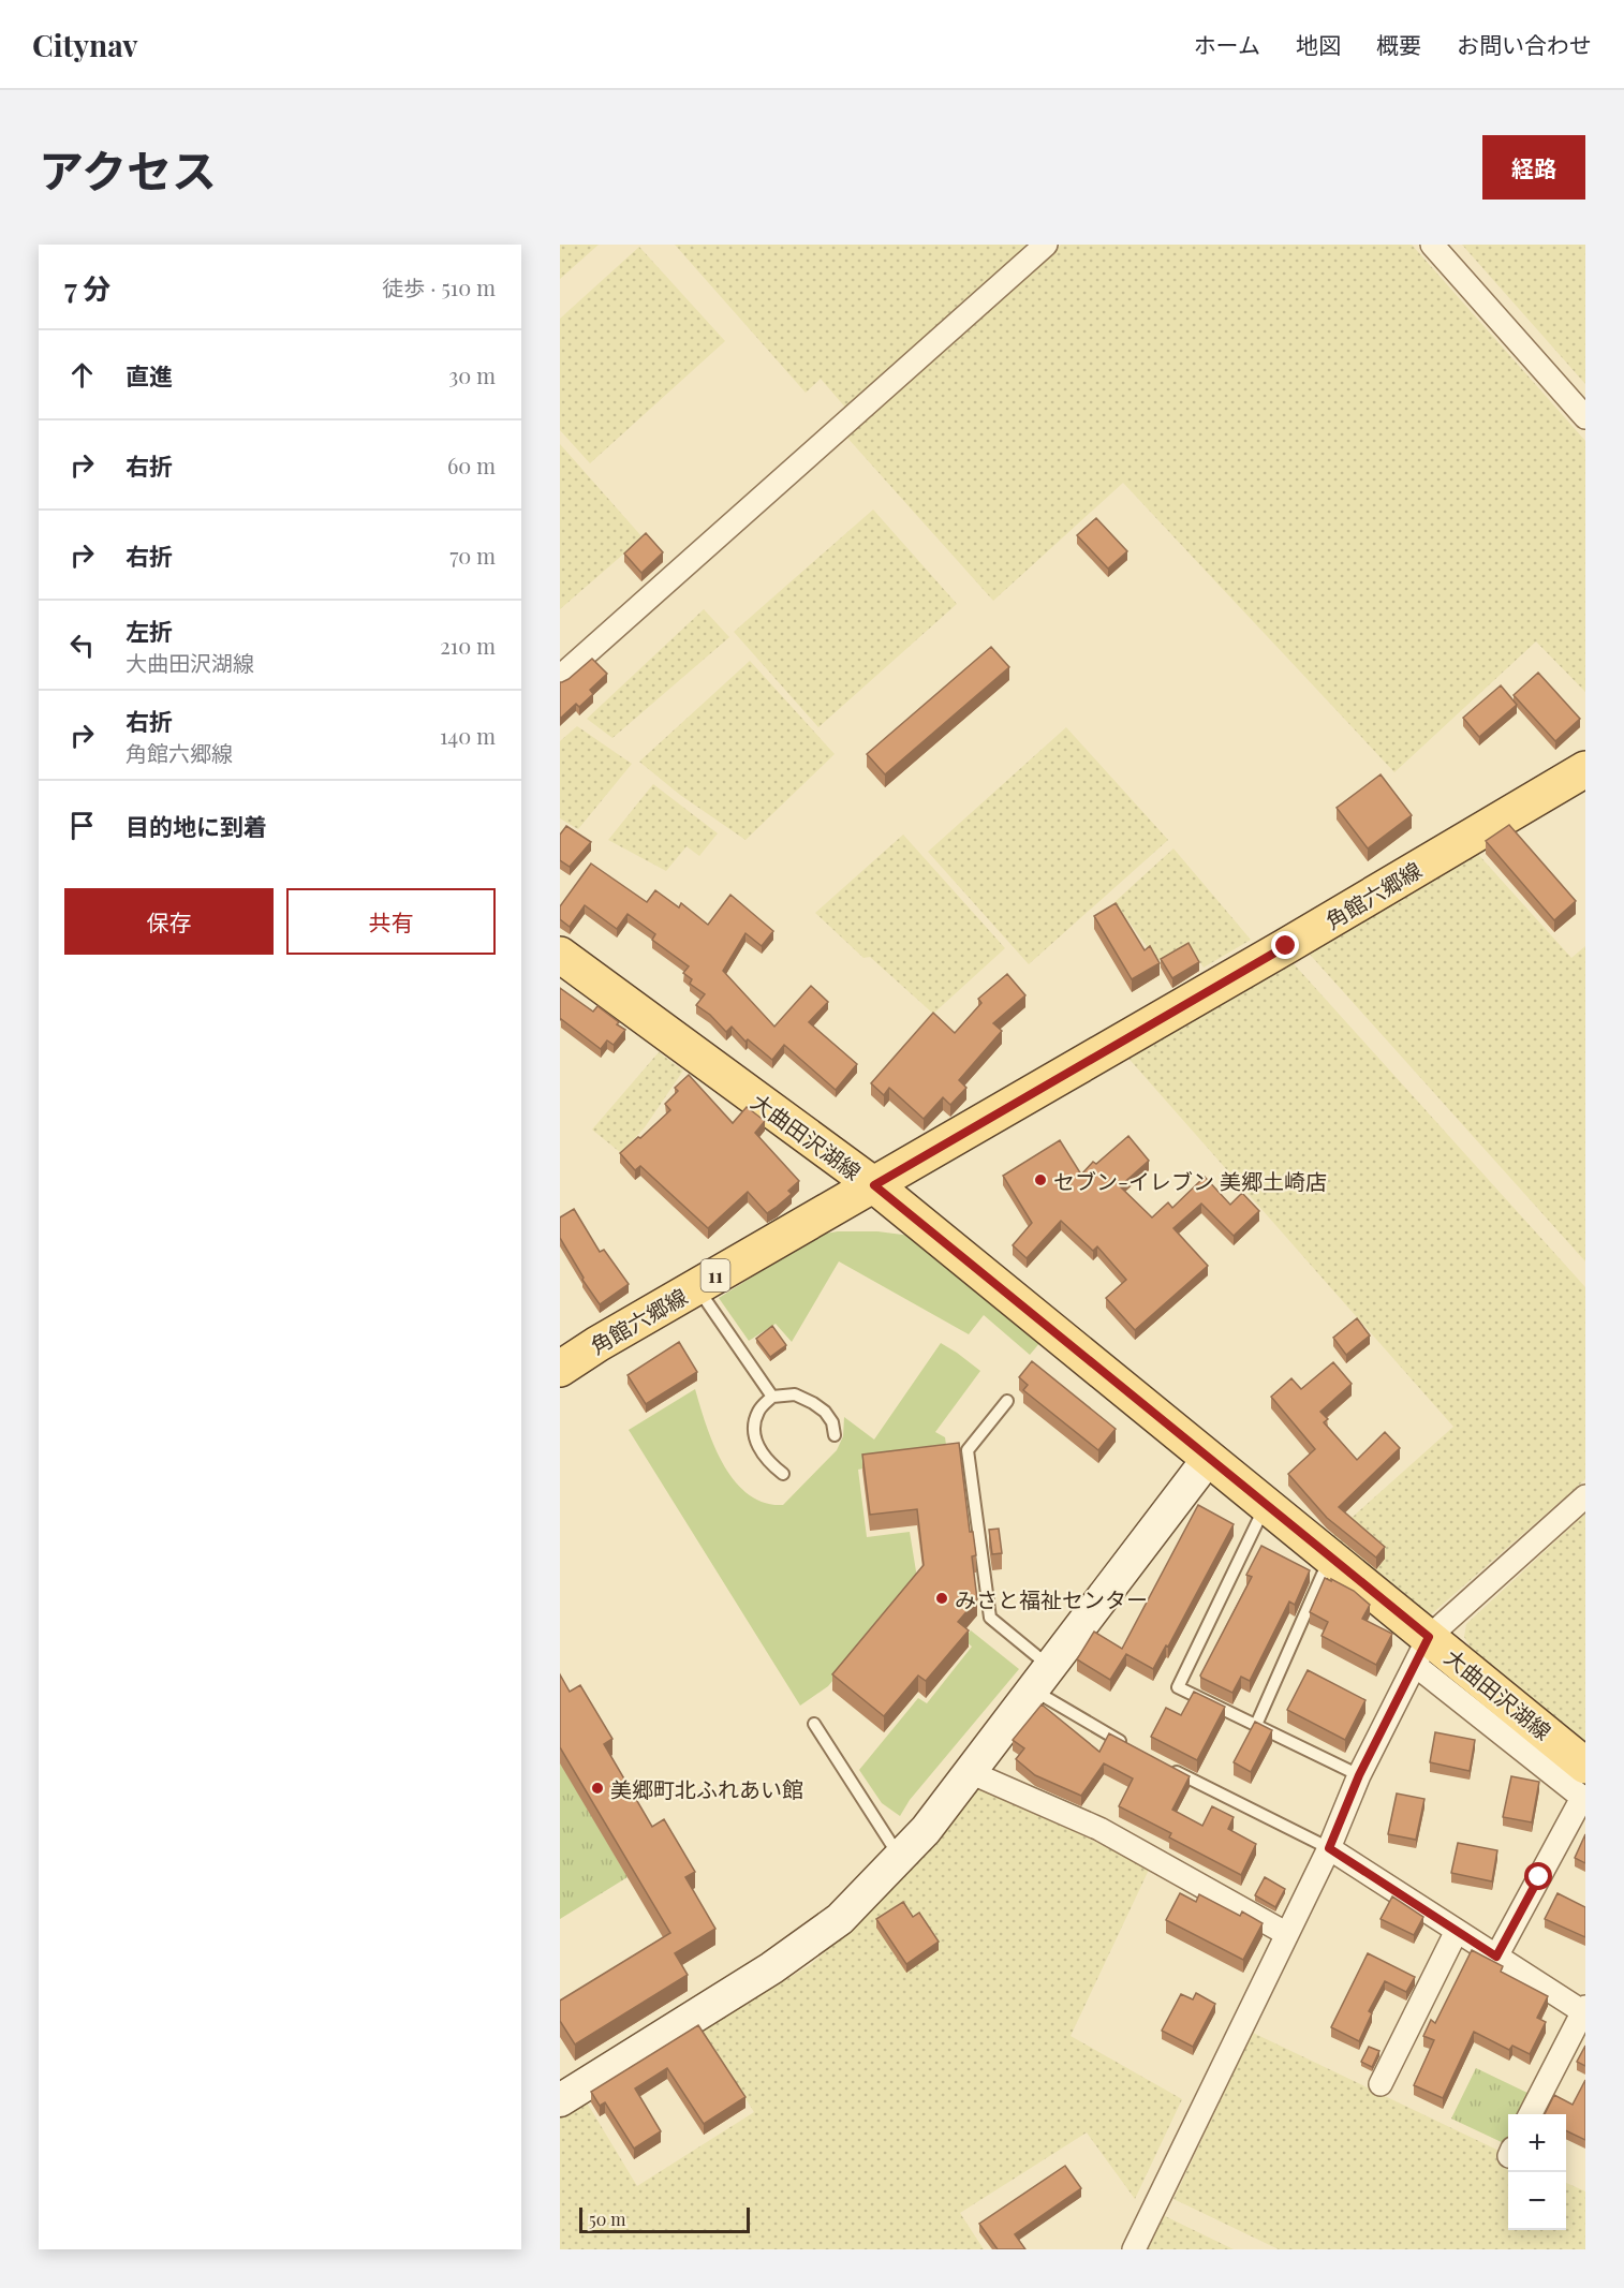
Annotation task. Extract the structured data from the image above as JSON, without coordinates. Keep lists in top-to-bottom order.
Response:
{
  "streets": {
    "main road": ["角館六郷線", "大曲田沢湖線", "11"]
  },
  "crossings": [
    ["角館六郷線", "大曲田沢湖線"]
  ],
  "places": ["セブン-イレブン 美郷土崎店", "みさと福祉センター", "美郷町北ふれあい館"],
  "scale_bar": "50 m",
  "page": {
    "header": "Citynav",
    "nav": [
      "ホーム",
      "地図",
      "概要",
      "お問い合わせ"
    ],
    "title": "アクセス",
    "buttons": [
      "経路",
      ["保存", "共有"]
    ],
    "heading": ["7 分", "徒歩 · 510 m"],
    "list": [
      ["直進", "30 m"],
      ["右折", "60 m"],
      ["右折", "70 m"],
      ["左折", "大曲田沢湖線", "210 m"],
      ["右折", "角館六郷線", "140 m"],
      "目的地に到着"
    ],
    "map_buttons": ["+", "−"],
    "scale": "50 m"
  }
}
